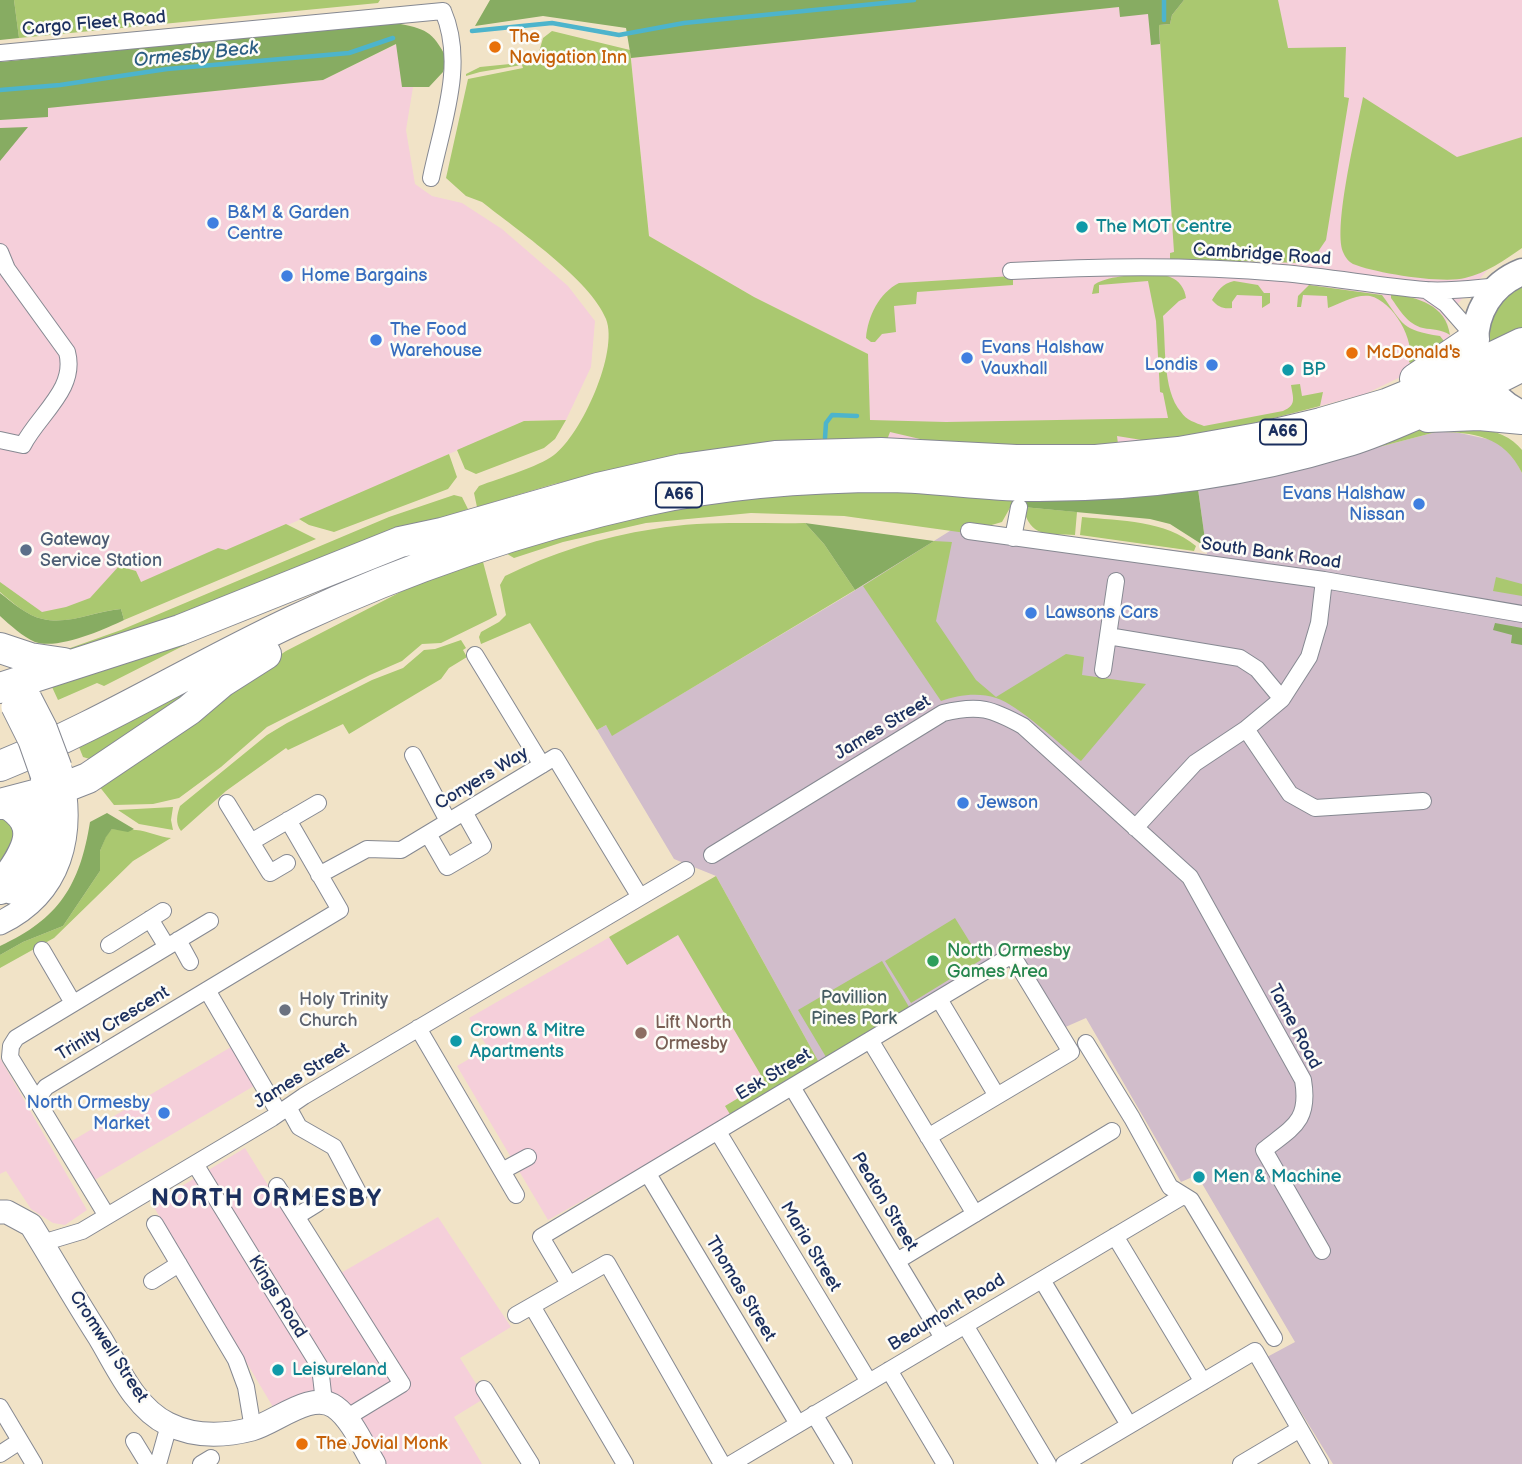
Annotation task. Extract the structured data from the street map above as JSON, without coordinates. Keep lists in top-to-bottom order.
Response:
{
  "streets": {
    "highway": ["A66"],
    "street": [
      "Cargo Fleet Road",
      "Cambridge Road",
      "South Bank Road",
      "James Street",
      "Conyers Way",
      "Trinity Crescent",
      "Tame Road",
      "Esk Street",
      "Peaton Street",
      "Maria Street",
      "Thomas Street",
      "Kings Road",
      "Beaumont Road",
      "Cromwell Street"
    ]
  },
  "crossings": [
    ["James Street", "Conyers Way"],
    ["James Street", "Tame Road"],
    ["James Street", "Kings Road"],
    ["James Street", "Cromwell Street"],
    ["Esk Street", "Peaton Street"],
    ["Esk Street", "Maria Street"],
    ["Esk Street", "Thomas Street"],
    ["Peaton Street", "Beaumont Road"],
    ["Maria Street", "Beaumont Road"],
    ["Thomas Street", "Beaumont Road"],
    ["Kings Road", "Cromwell Street"]
  ],
  "districts": ["NORTH ORMESBY"],
  "water": ["Ormesby Beck"],
  "parks": ["Pavillion Pines Park"],
  "places": [
    "The Navigation Inn",
    "B&M & Garden Centre",
    "The MOT Centre",
    "Home Bargains",
    "The Food Warehouse",
    "McDonald's",
    "Evans Halshaw Vauxhall",
    "Londis",
    "BP",
    "Evans Halshaw Nissan",
    "Gateway Service Station",
    "Lawsons Cars",
    "Jewson",
    "North Ormesby Games Area",
    "Holy Trinity Church",
    "Lift North Ormesby",
    "Crown & Mitre Apartments",
    "North Ormesby Market",
    "Men & Machine",
    "Leisureland",
    "The Jovial Monk"
  ]
}
